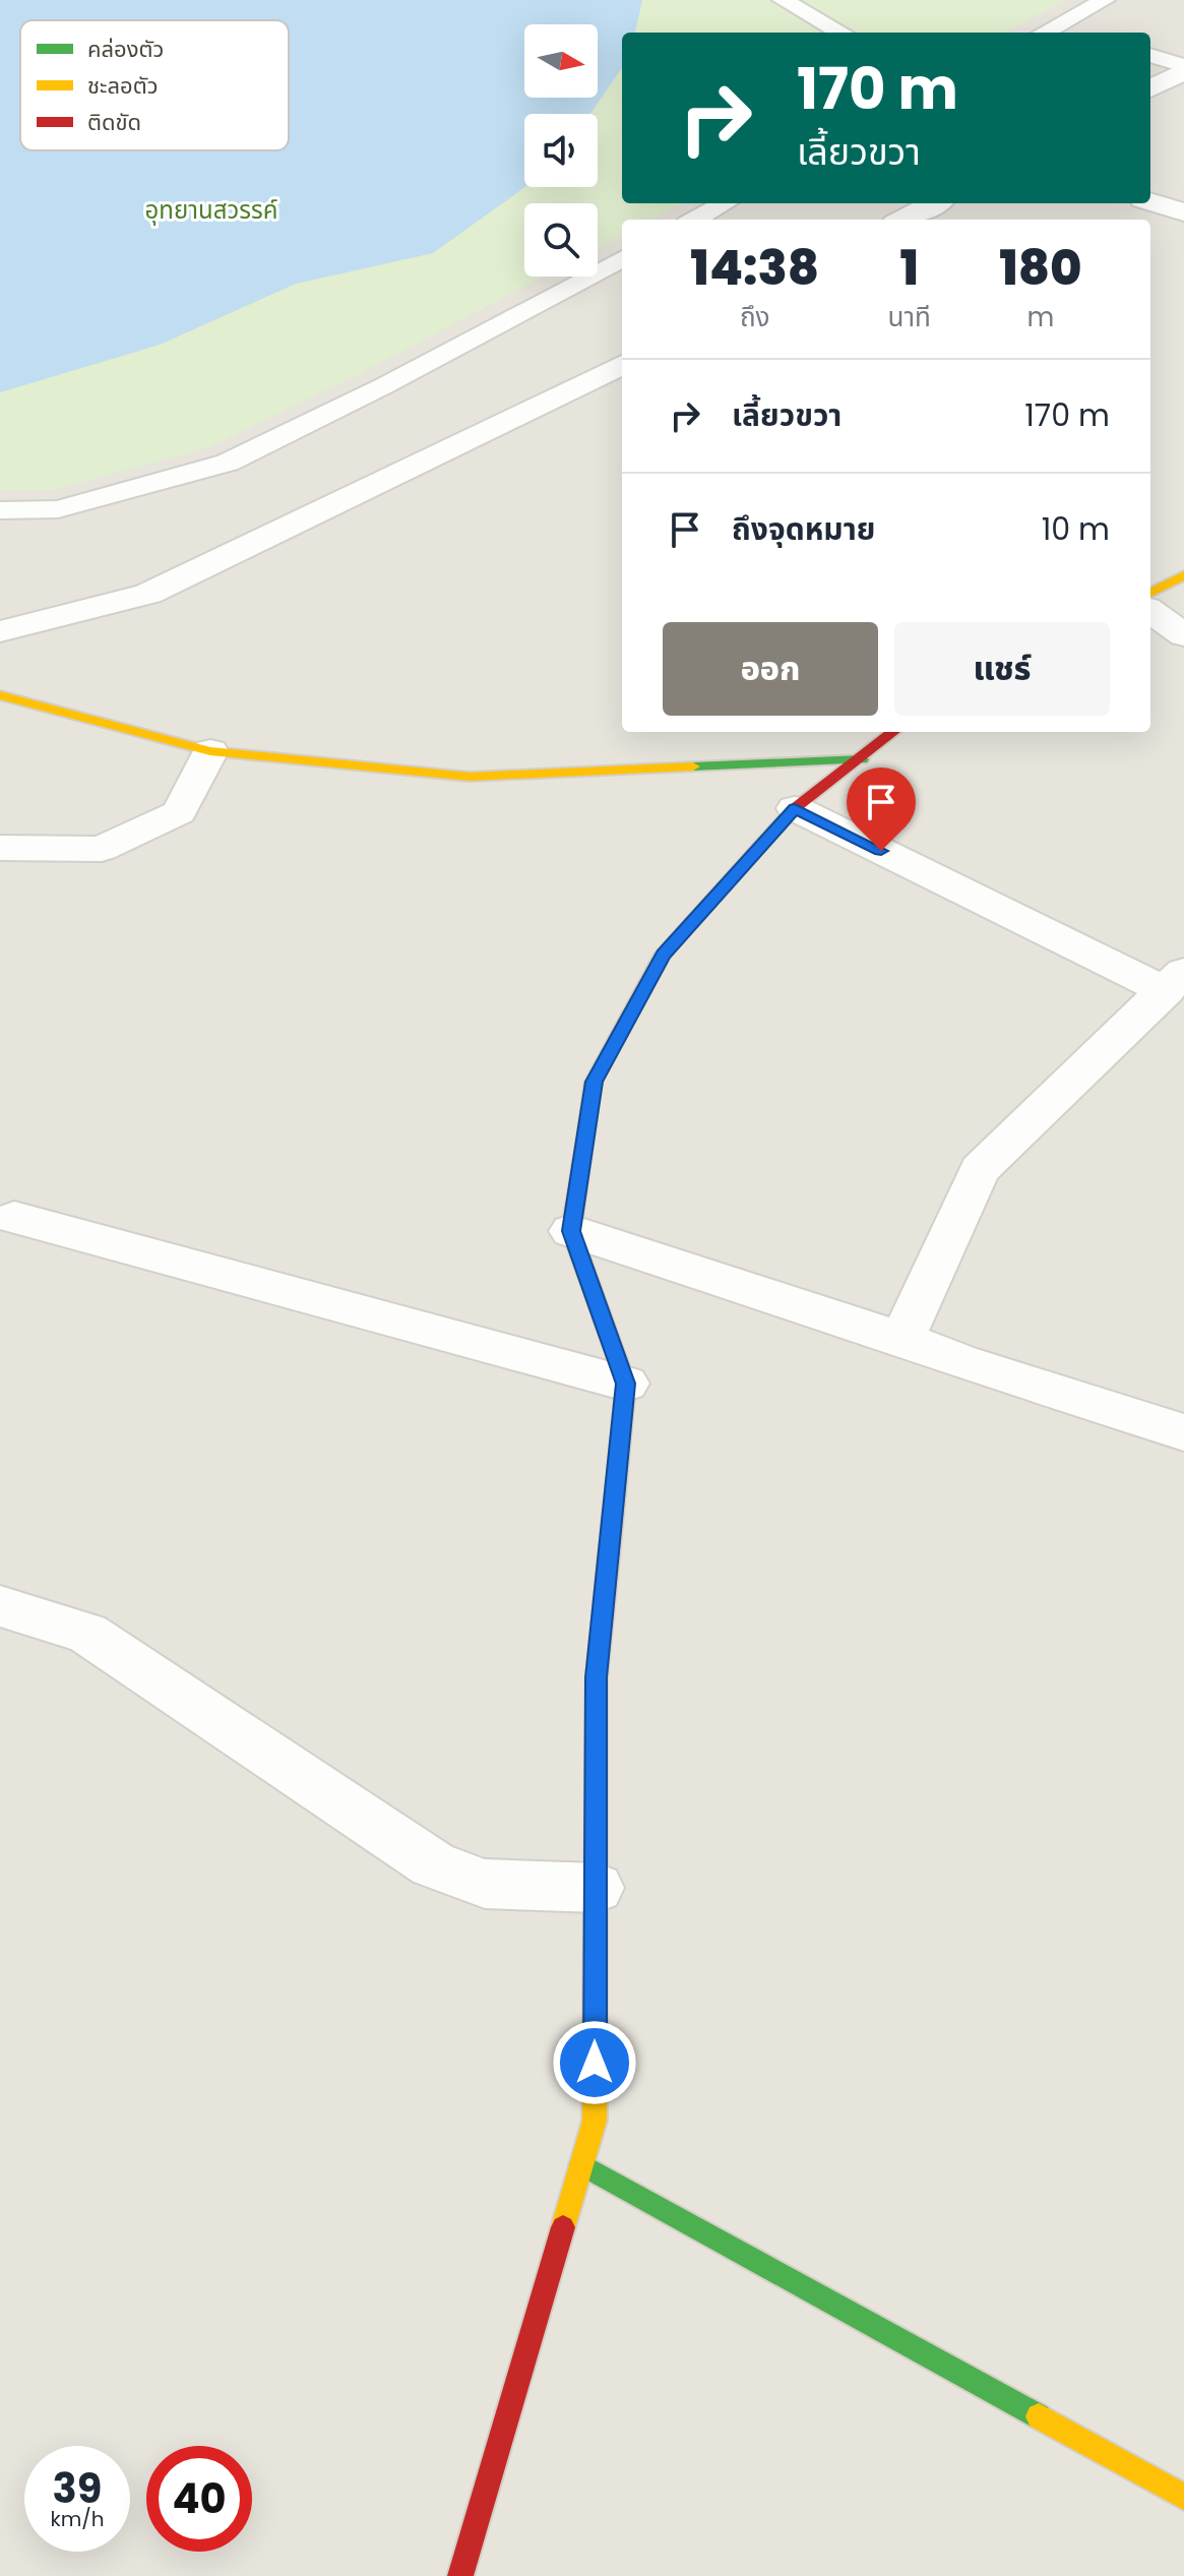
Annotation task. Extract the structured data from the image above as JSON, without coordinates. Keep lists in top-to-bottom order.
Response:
{
  "parks": ["อุทยานสวรรค์"],
  "legend": ["คล่องตัว", "ชะลอตัว", "ติดขัด"],
  "north": "right",
  "page": {
    "turn": ["170 m", "เลี้ยวขวา"],
    "eta": [
      "14:38",
      "ถึง",
      "1",
      "นาที",
      "180",
      "m"
    ],
    "list": [
      {
        "name": "เลี้ยวขวา",
        "value": "170 m"
      },
      {
        "name": "ถึงจุดหมาย",
        "value": "10 m"
      }
    ],
    "buttons": ["ออก", "แชร์"],
    "speed": "39 km/h",
    "limit": "40"
  }
}
